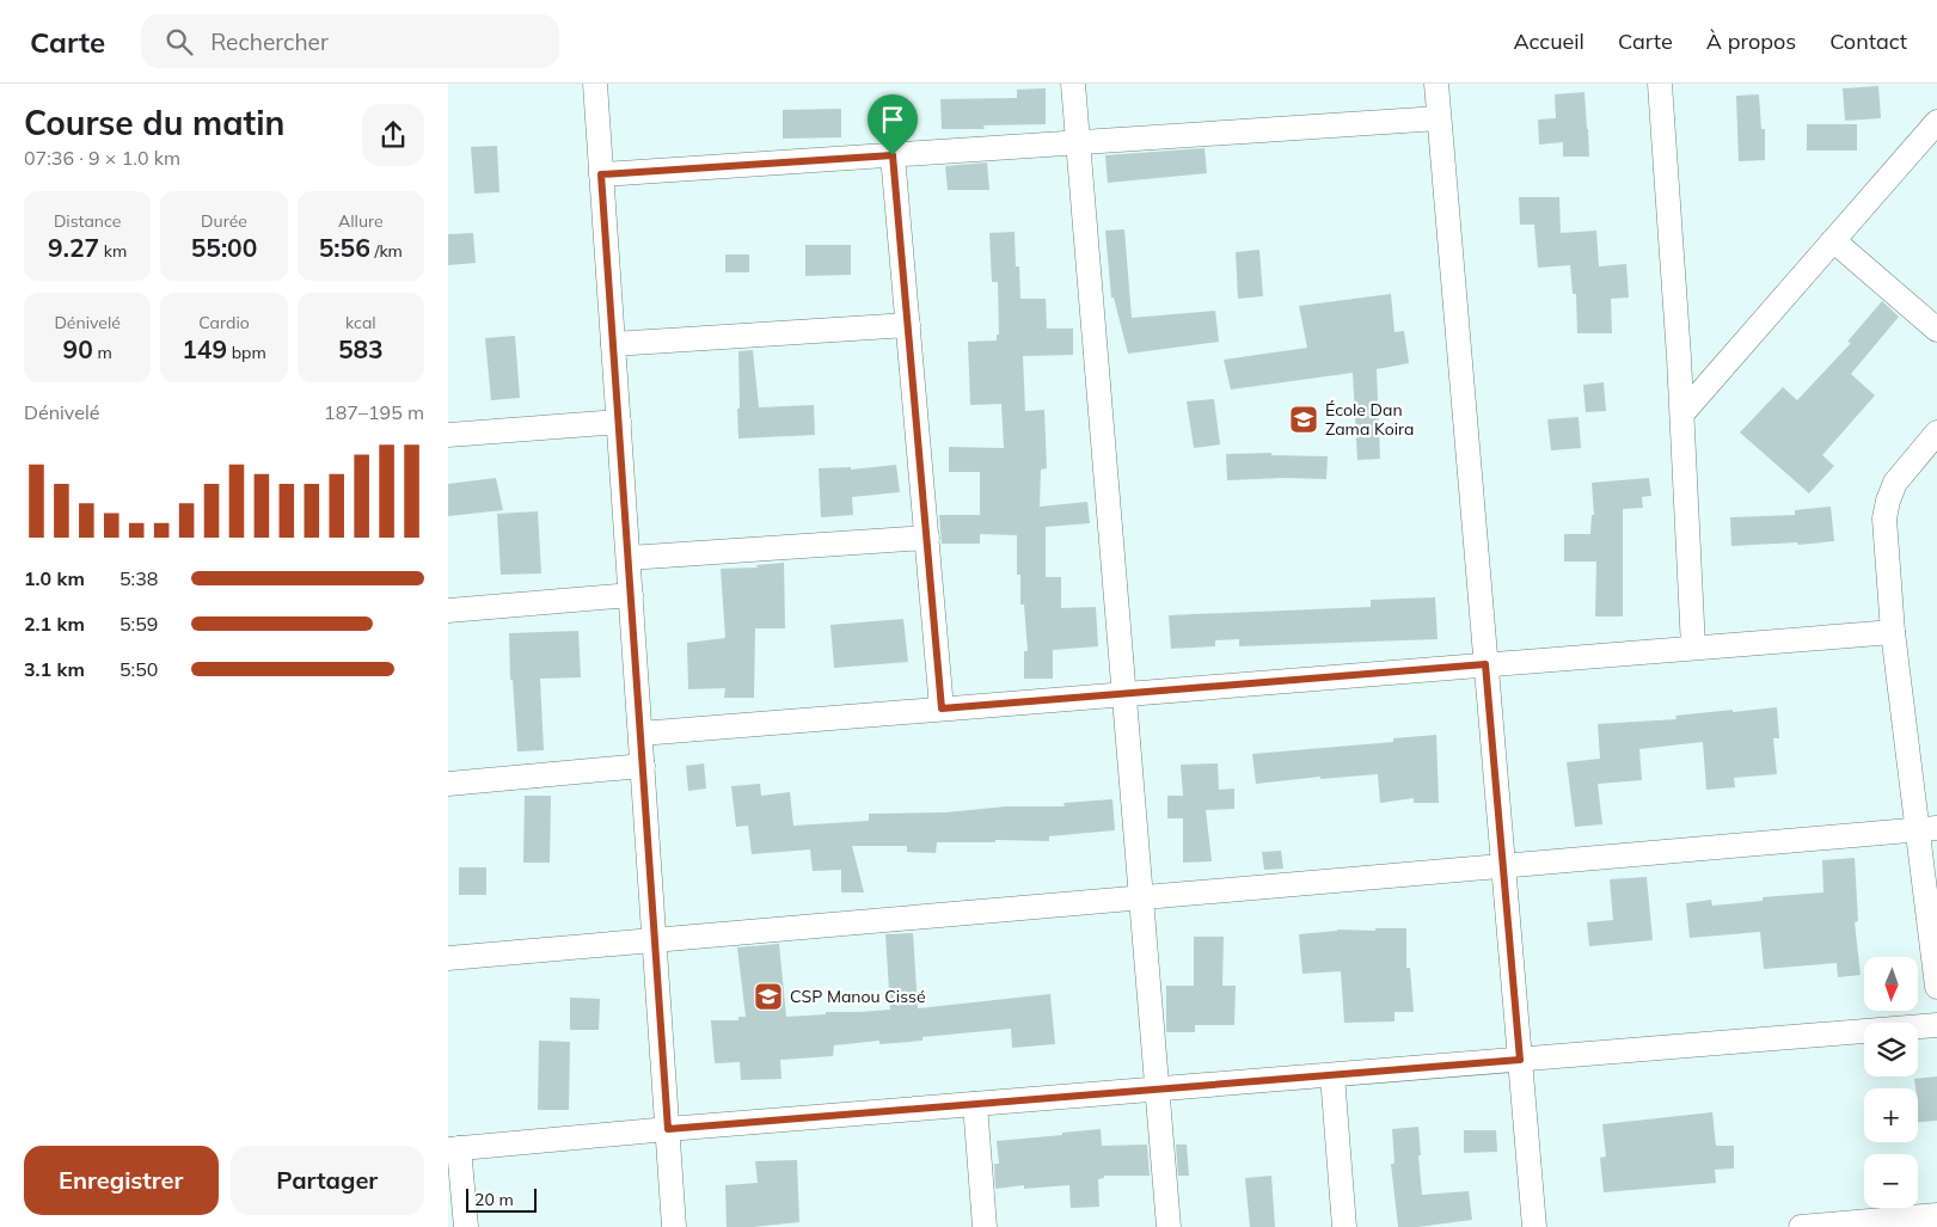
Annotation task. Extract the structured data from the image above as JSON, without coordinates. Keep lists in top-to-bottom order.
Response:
{
  "places": {
    "school or university": ["École Dan Zama Koira", "CSP Manou Cissé"]
  },
  "scale_bar": "20 m",
  "north": "bottom",
  "page": {
    "header": "Carte",
    "search": "Rechercher",
    "nav": [
      "Accueil",
      "Carte",
      "À propos",
      "Contact"
    ],
    "heading": ["Course du matin", "07:36 · 9 × 1.0 km"],
    "stats": [
      ["Distance", "9.27 km"],
      ["Durée", "55:00"],
      ["Allure", "5:56 /km"],
      ["Dénivelé", "90 m"],
      ["Cardio", "149 bpm"],
      ["kcal", "583"]
    ],
    "chart": ["Dénivelé", "187–195 m"],
    "list": [
      {
        "name": "1.0 km",
        "note": "5:38"
      },
      {
        "name": "2.1 km",
        "note": "5:59"
      },
      {
        "name": "3.1 km",
        "note": "5:50"
      }
    ],
    "map_buttons": ["+", "−"],
    "buttons": ["Enregistrer", "Partager"],
    "scale": "20 m"
  }
}
